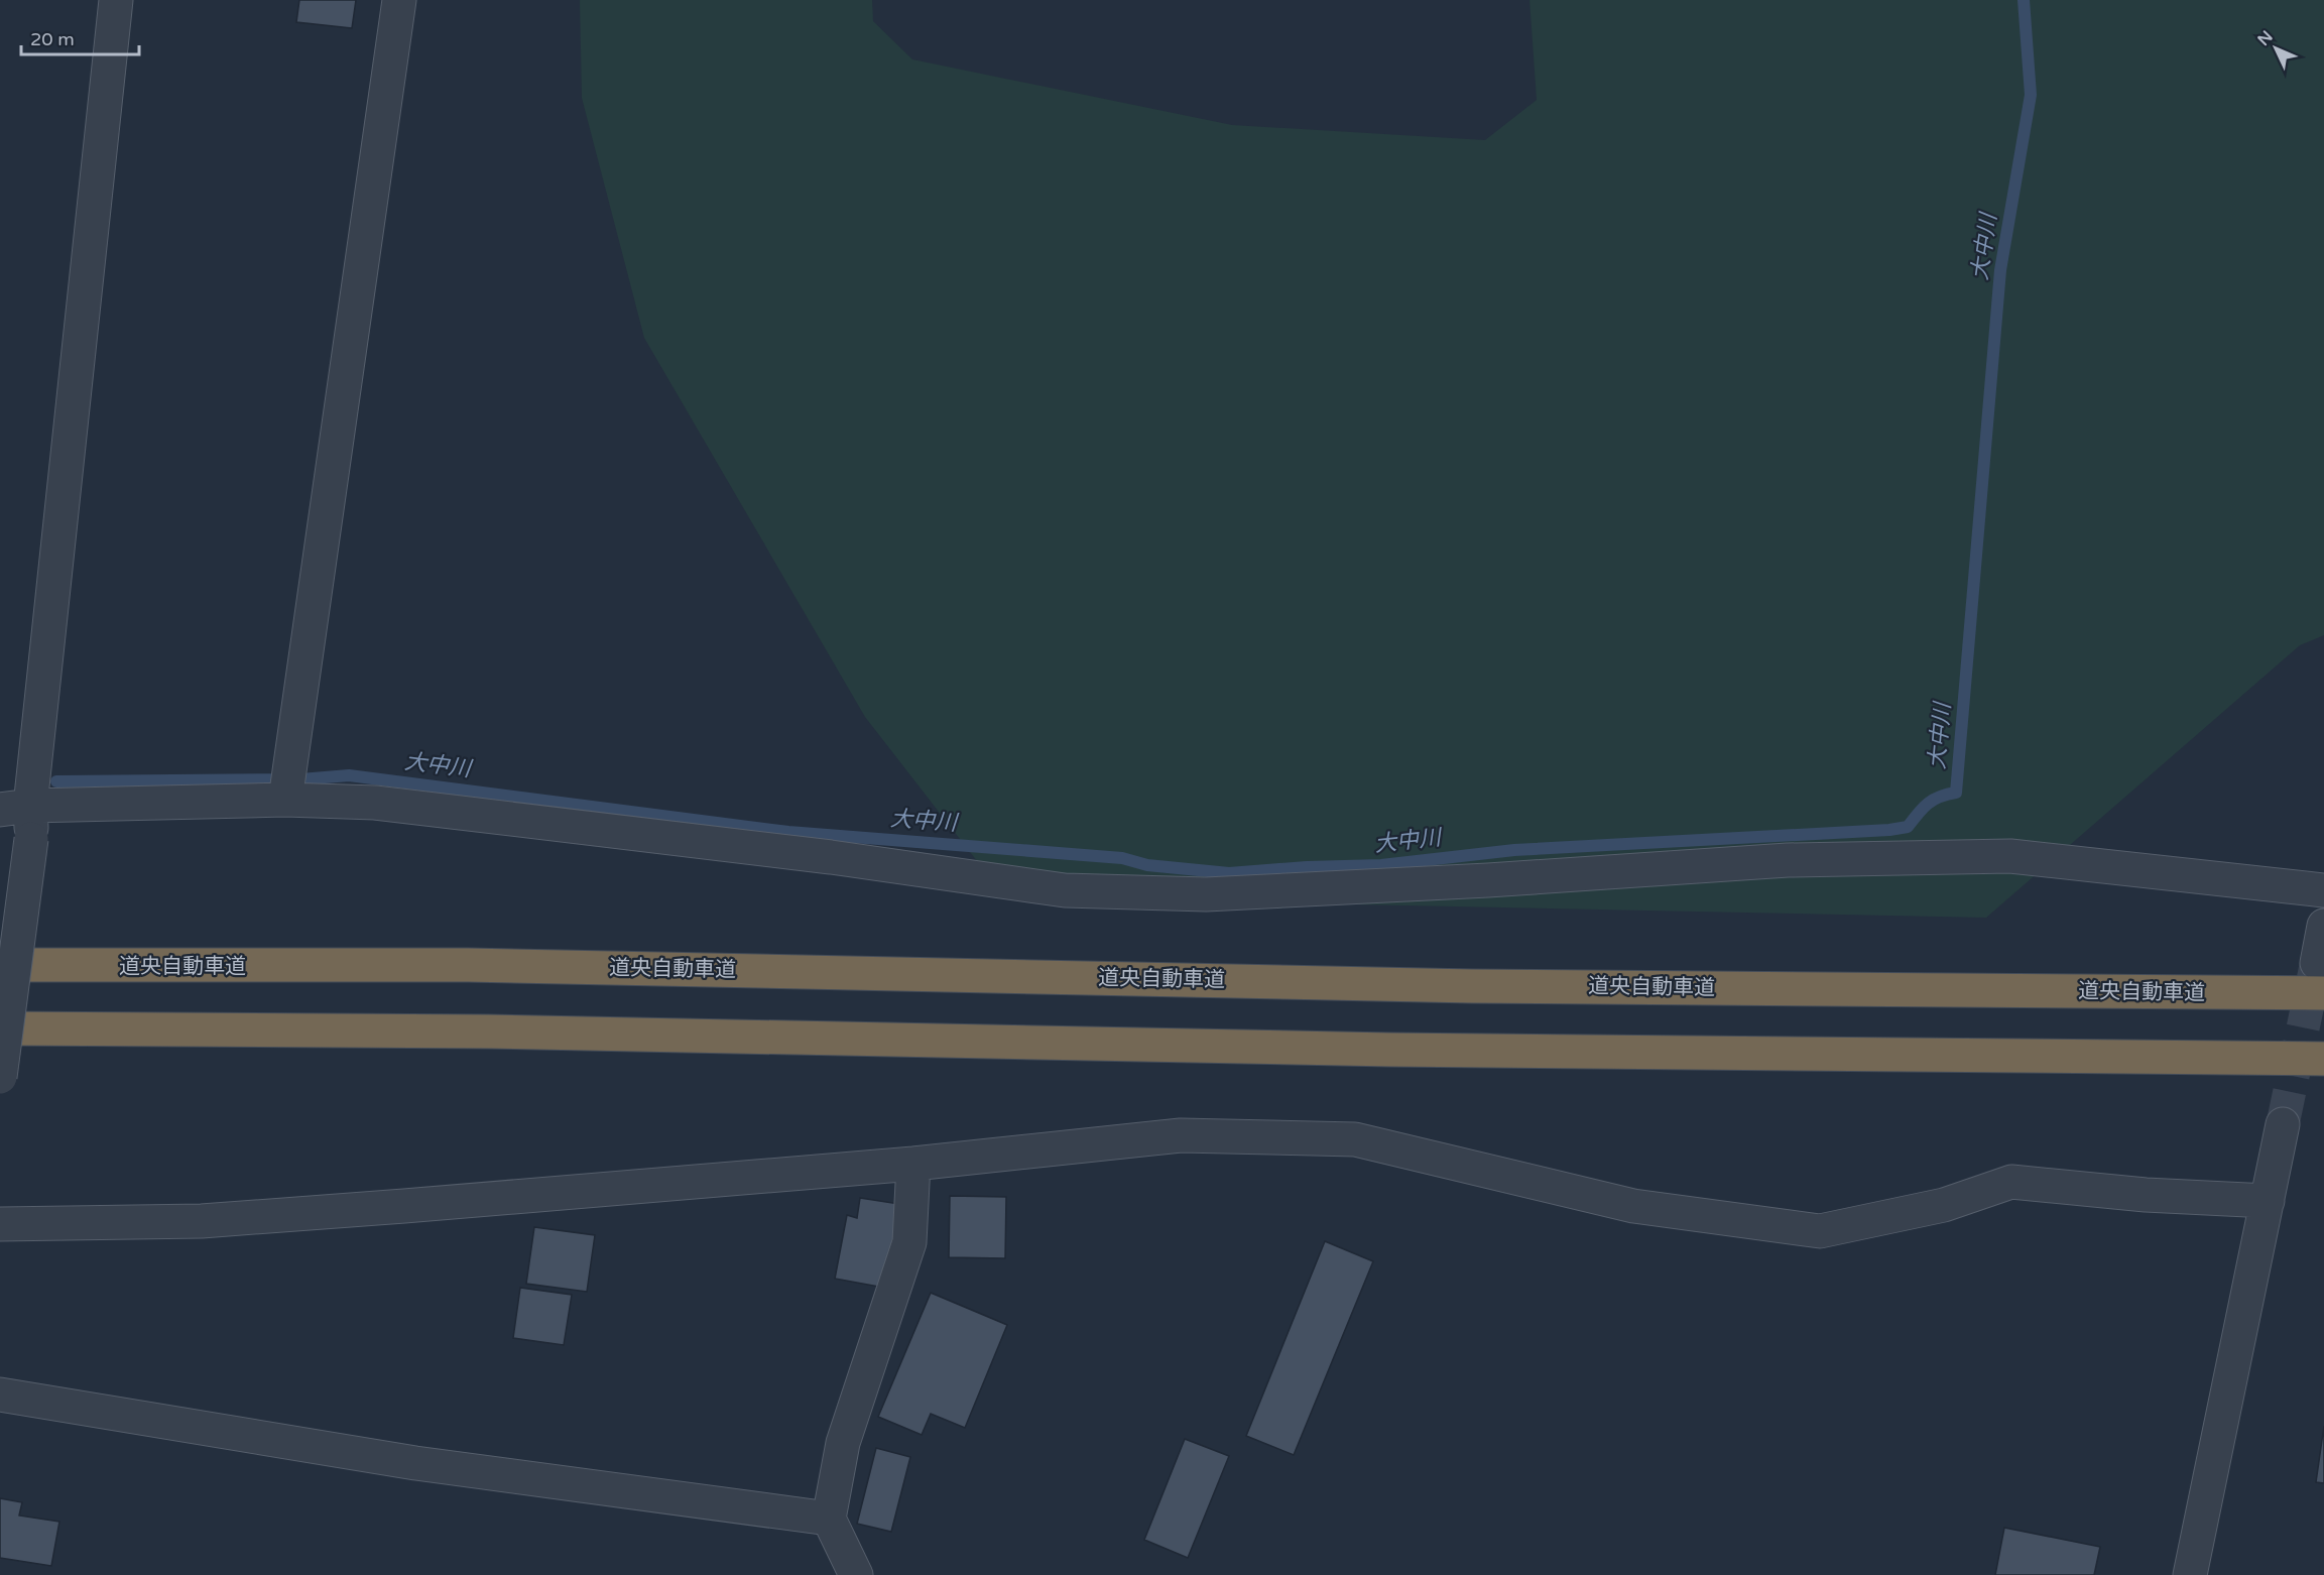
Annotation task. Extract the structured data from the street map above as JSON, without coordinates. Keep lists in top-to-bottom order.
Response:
{
  "streets": {
    "highway": ["道央自動車道"]
  },
  "water": ["大中川"],
  "scale_bar": "20 m",
  "north": "top left"
}
